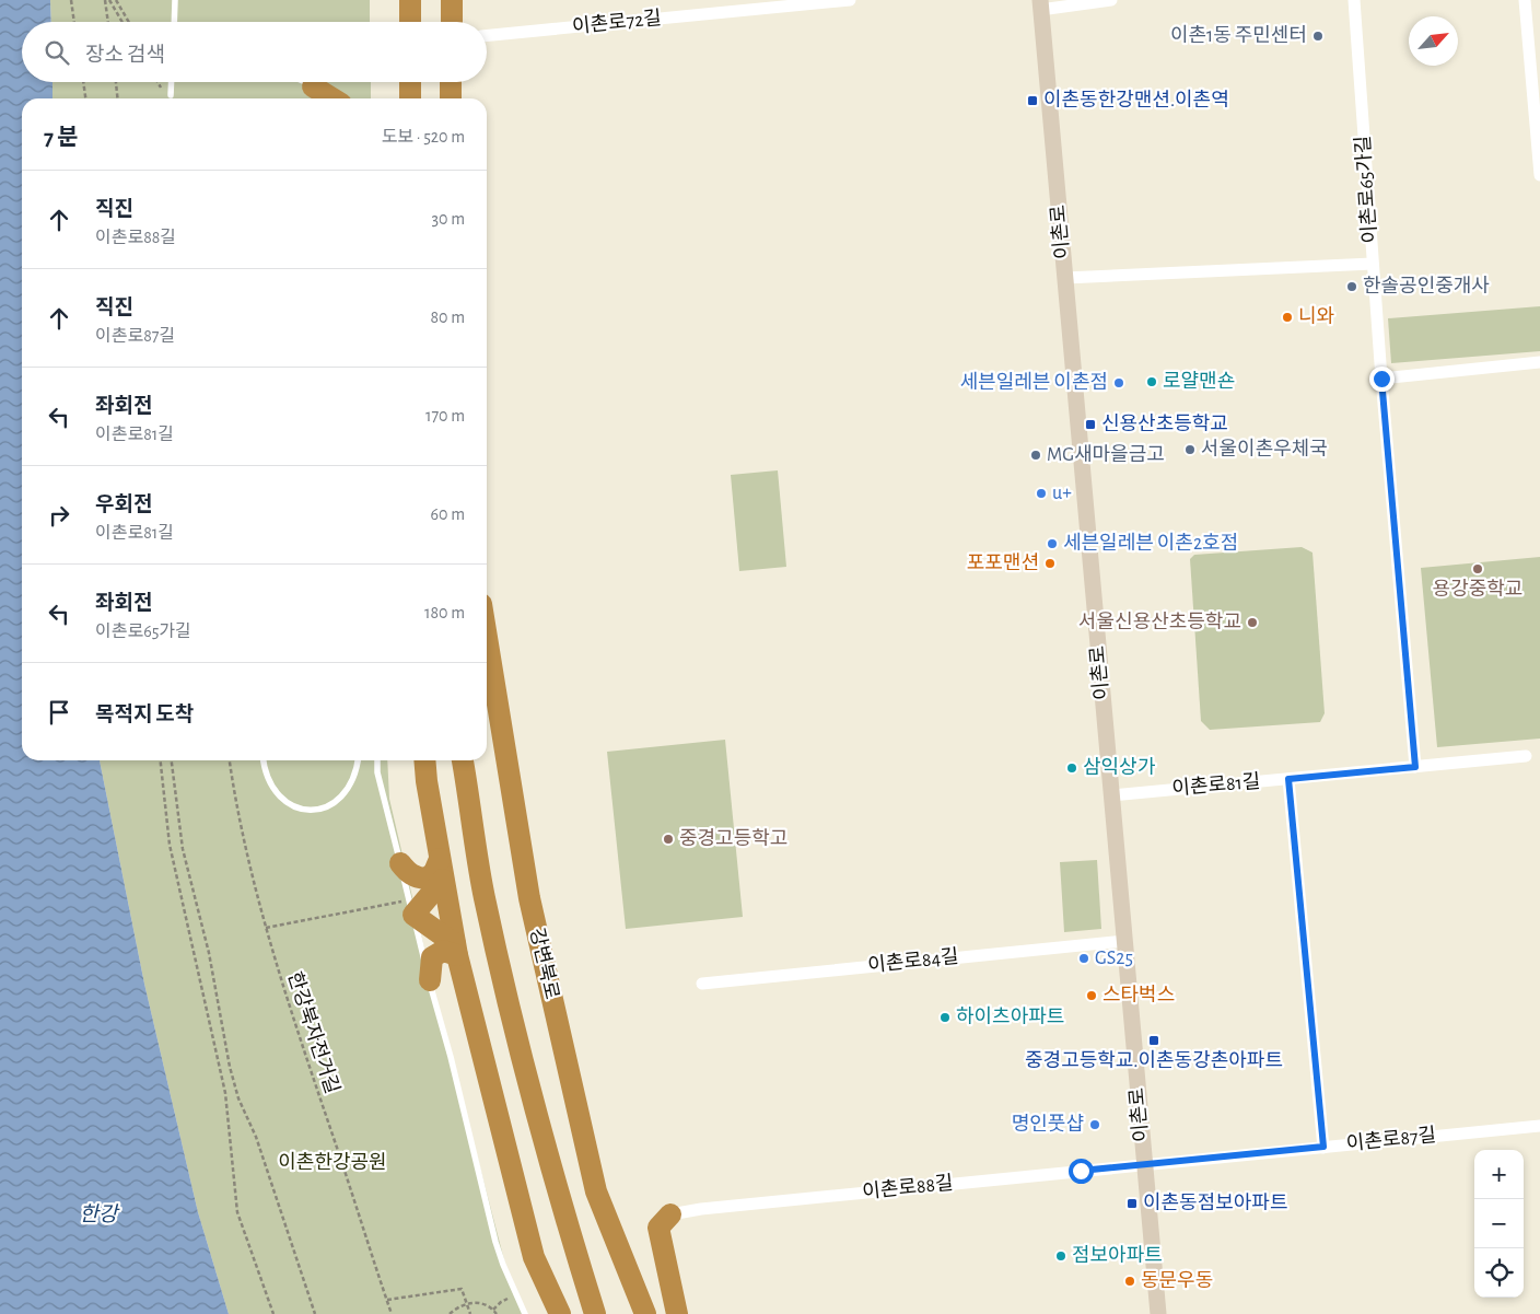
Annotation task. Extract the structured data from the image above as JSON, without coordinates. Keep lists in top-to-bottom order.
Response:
{
  "streets": {
    "highway": ["강변북로"],
    "street": [
      "이촌로72길",
      "이촌로65가길",
      "이촌로",
      "이촌로81길",
      "이촌로84길",
      "이촌로87길",
      "이촌로88길"
    ],
    "path": ["한강북자전거길"]
  },
  "crossings": [
    ["이촌로65가길", "이촌로81길"],
    ["이촌로", "이촌로81길"],
    ["이촌로", "이촌로84길"],
    ["이촌로", "이촌로87길"],
    ["이촌로", "이촌로88길"],
    ["이촌로81길", "이촌로87길"],
    ["이촌로87길", "이촌로88길"]
  ],
  "water": ["한강"],
  "parks": ["이촌한강공원"],
  "places": {
    "other": [
      "이촌1동 주민센터",
      "한솔공인중개사",
      "니와",
      "로얄맨숀",
      "세븐일레븐 이촌점",
      "서울이촌우체국",
      "MG새마을금고",
      "u+",
      "세븐일레븐 이촌2호점",
      "포포맨션",
      "용강중학교",
      "서울신용산초등학교",
      "삼익상가",
      "중경고등학고",
      "GS25",
      "스타벅스",
      "하이츠아파트",
      "명인풋샵",
      "점보아파트",
      "동문우동"
    ],
    "transit": [
      "이촌동한강맨션.이촌역",
      "신용산초등학교",
      "중경고등학교.이촌동강촌아파트",
      "이촌동점보아파트"
    ]
  },
  "north": "top right",
  "page": {
    "search": "장소 검색",
    "heading": ["7 분", "도보 · 520 m"],
    "list": [
      ["직진", "이촌로88길", "30 m"],
      ["직진", "이촌로87길", "80 m"],
      ["좌회전", "이촌로81길", "170 m"],
      ["우회전", "이촌로81길", "60 m"],
      ["좌회전", "이촌로65가길", "180 m"],
      "목적지 도착"
    ],
    "map_buttons": ["+", "−"]
  }
}
